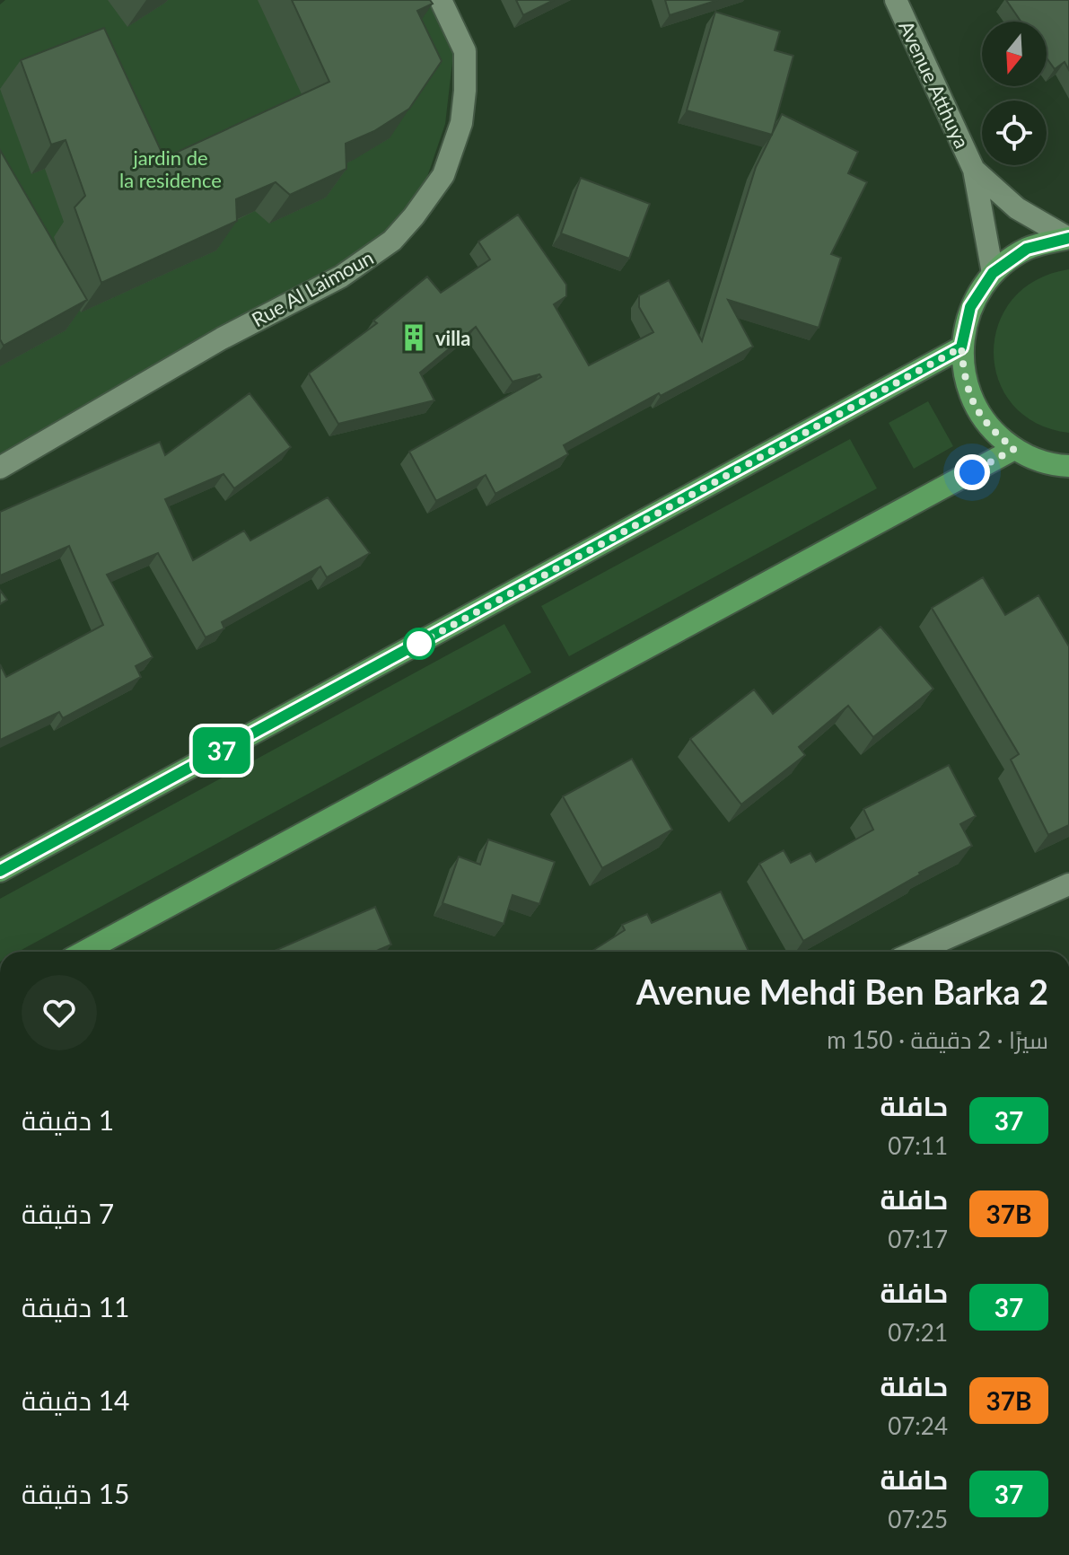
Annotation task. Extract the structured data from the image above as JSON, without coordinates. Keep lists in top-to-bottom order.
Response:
{
  "streets": {
    "street": ["Avenue Atthuya", "Rue Al Laimoun"]
  },
  "parks": ["jardin de la residence"],
  "places": {
    "building": ["villa"]
  },
  "lines": ["bus line 37"],
  "north": "bottom",
  "page": {
    "on_map": "37",
    "heading": ["Avenue Mehdi Ben Barka 2", "سيرًا · 2 دقيقة · 150 m"],
    "list": [
      {
        "mark": "37",
        "name": "حافلة",
        "note": "07:11",
        "value": "1 دقيقة"
      },
      {
        "mark": "37B",
        "name": "حافلة",
        "note": "07:17",
        "value": "7 دقيقة"
      },
      {
        "mark": "37",
        "name": "حافلة",
        "note": "07:21",
        "value": "11 دقيقة"
      },
      {
        "mark": "37B",
        "name": "حافلة",
        "note": "07:24",
        "value": "14 دقيقة"
      },
      {
        "mark": "37",
        "name": "حافلة",
        "note": "07:25",
        "value": "15 دقيقة"
      }
    ]
  }
}
